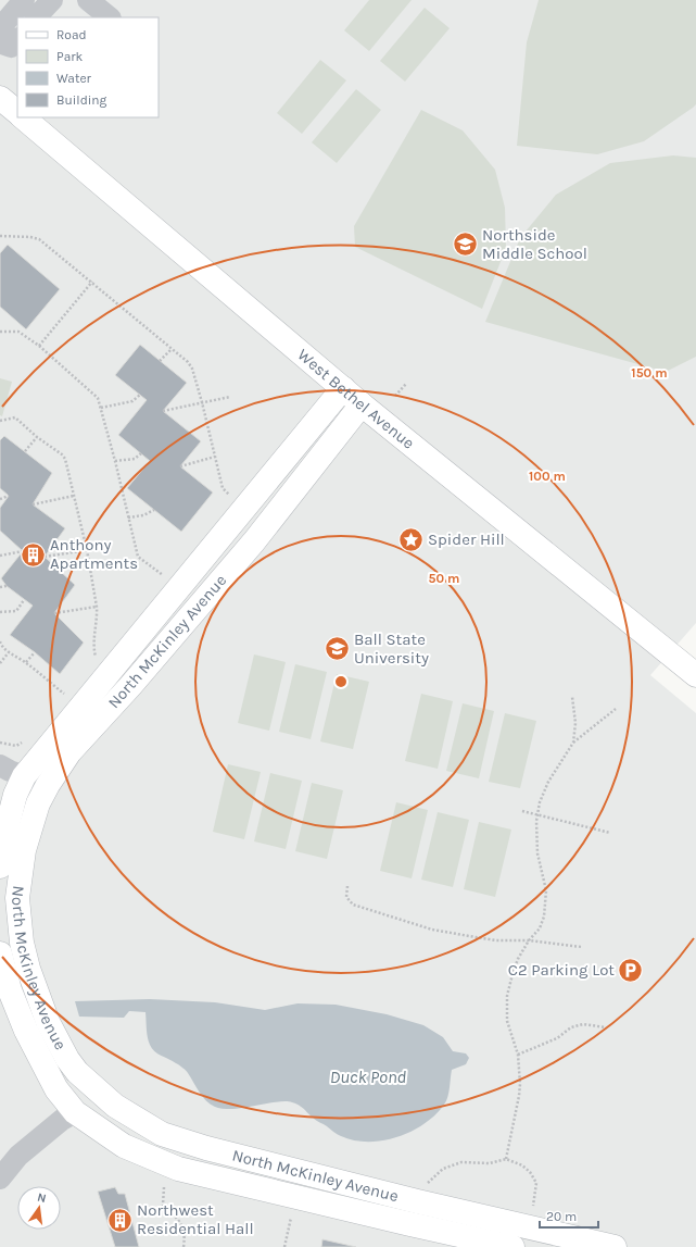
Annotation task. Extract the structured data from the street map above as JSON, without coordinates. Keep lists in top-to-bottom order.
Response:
{
  "streets": {
    "main road": ["West Bethel Avenue", "North McKinley Avenue"]
  },
  "crossings": [
    ["West Bethel Avenue", "North McKinley Avenue"]
  ],
  "water": ["Duck Pond"],
  "places": {
    "school or university": ["Northside Middle School", "Ball State University"],
    "place": ["Spider Hill"],
    "building": ["Anthony Apartments", "Northwest Residential Hall"],
    "parking": ["C2 Parking Lot"]
  },
  "legend": [
    "Road",
    "Park",
    "Water",
    "Building"
  ],
  "scale_bar": "20 m",
  "north": "top",
  "rings": ["150 m", "100 m", "50 m"]
}
